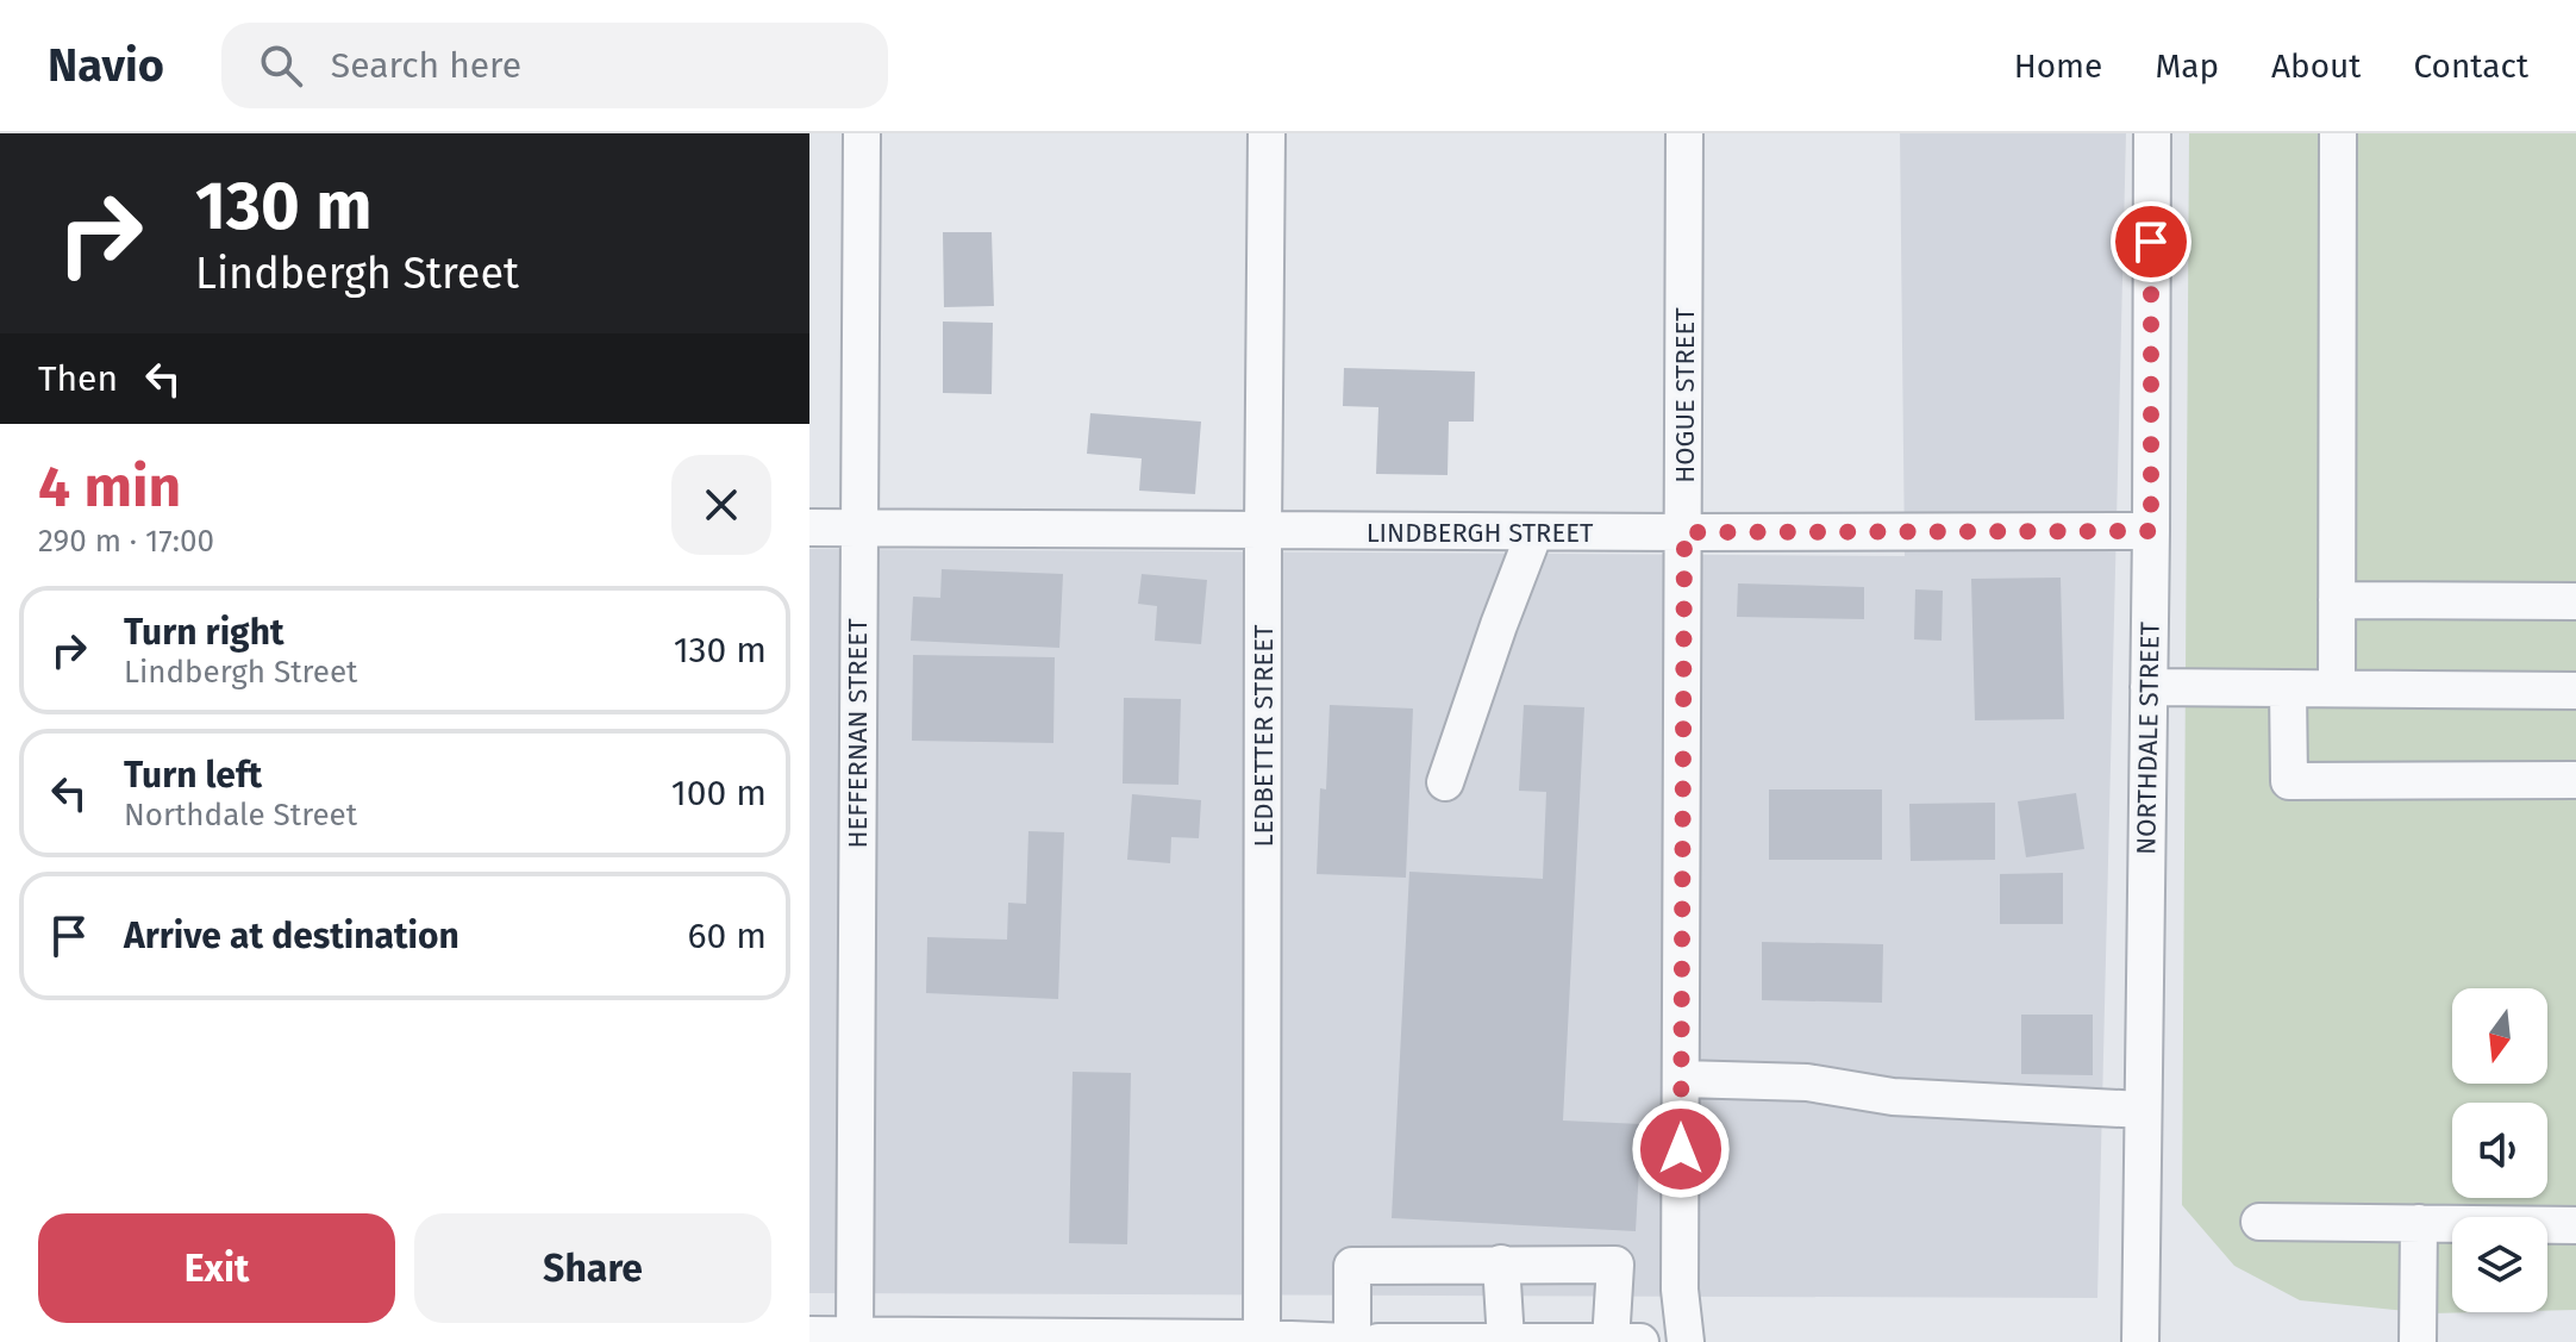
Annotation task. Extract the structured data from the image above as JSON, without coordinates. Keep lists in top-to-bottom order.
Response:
{
  "streets": {
    "street": [
      "HOGUE STREET",
      "LINDBERGH STREET",
      "HEFFERNAN STREET",
      "LEDBETTER STREET",
      "NORTHDALE STREET"
    ]
  },
  "crossings": [
    ["HOGUE STREET", "LINDBERGH STREET"],
    ["LINDBERGH STREET", "HEFFERNAN STREET"],
    ["LINDBERGH STREET", "LEDBETTER STREET"],
    ["LINDBERGH STREET", "NORTHDALE STREET"]
  ],
  "north": "bottom",
  "page": {
    "header": "Navio",
    "search": "Search here",
    "nav": [
      "Home",
      "Map",
      "About",
      "Contact"
    ],
    "turn": ["130 m", "Lindbergh Street"],
    "then": "Then",
    "heading": ["4 min", "290 m · 17:00"],
    "list": [
      {
        "name": "Turn right",
        "note": "Lindbergh Street",
        "value": "130 m"
      },
      {
        "name": "Turn left",
        "note": "Northdale Street",
        "value": "100 m"
      },
      {
        "name": "Arrive at destination",
        "value": "60 m"
      }
    ],
    "buttons": ["Exit", "Share"]
  }
}
